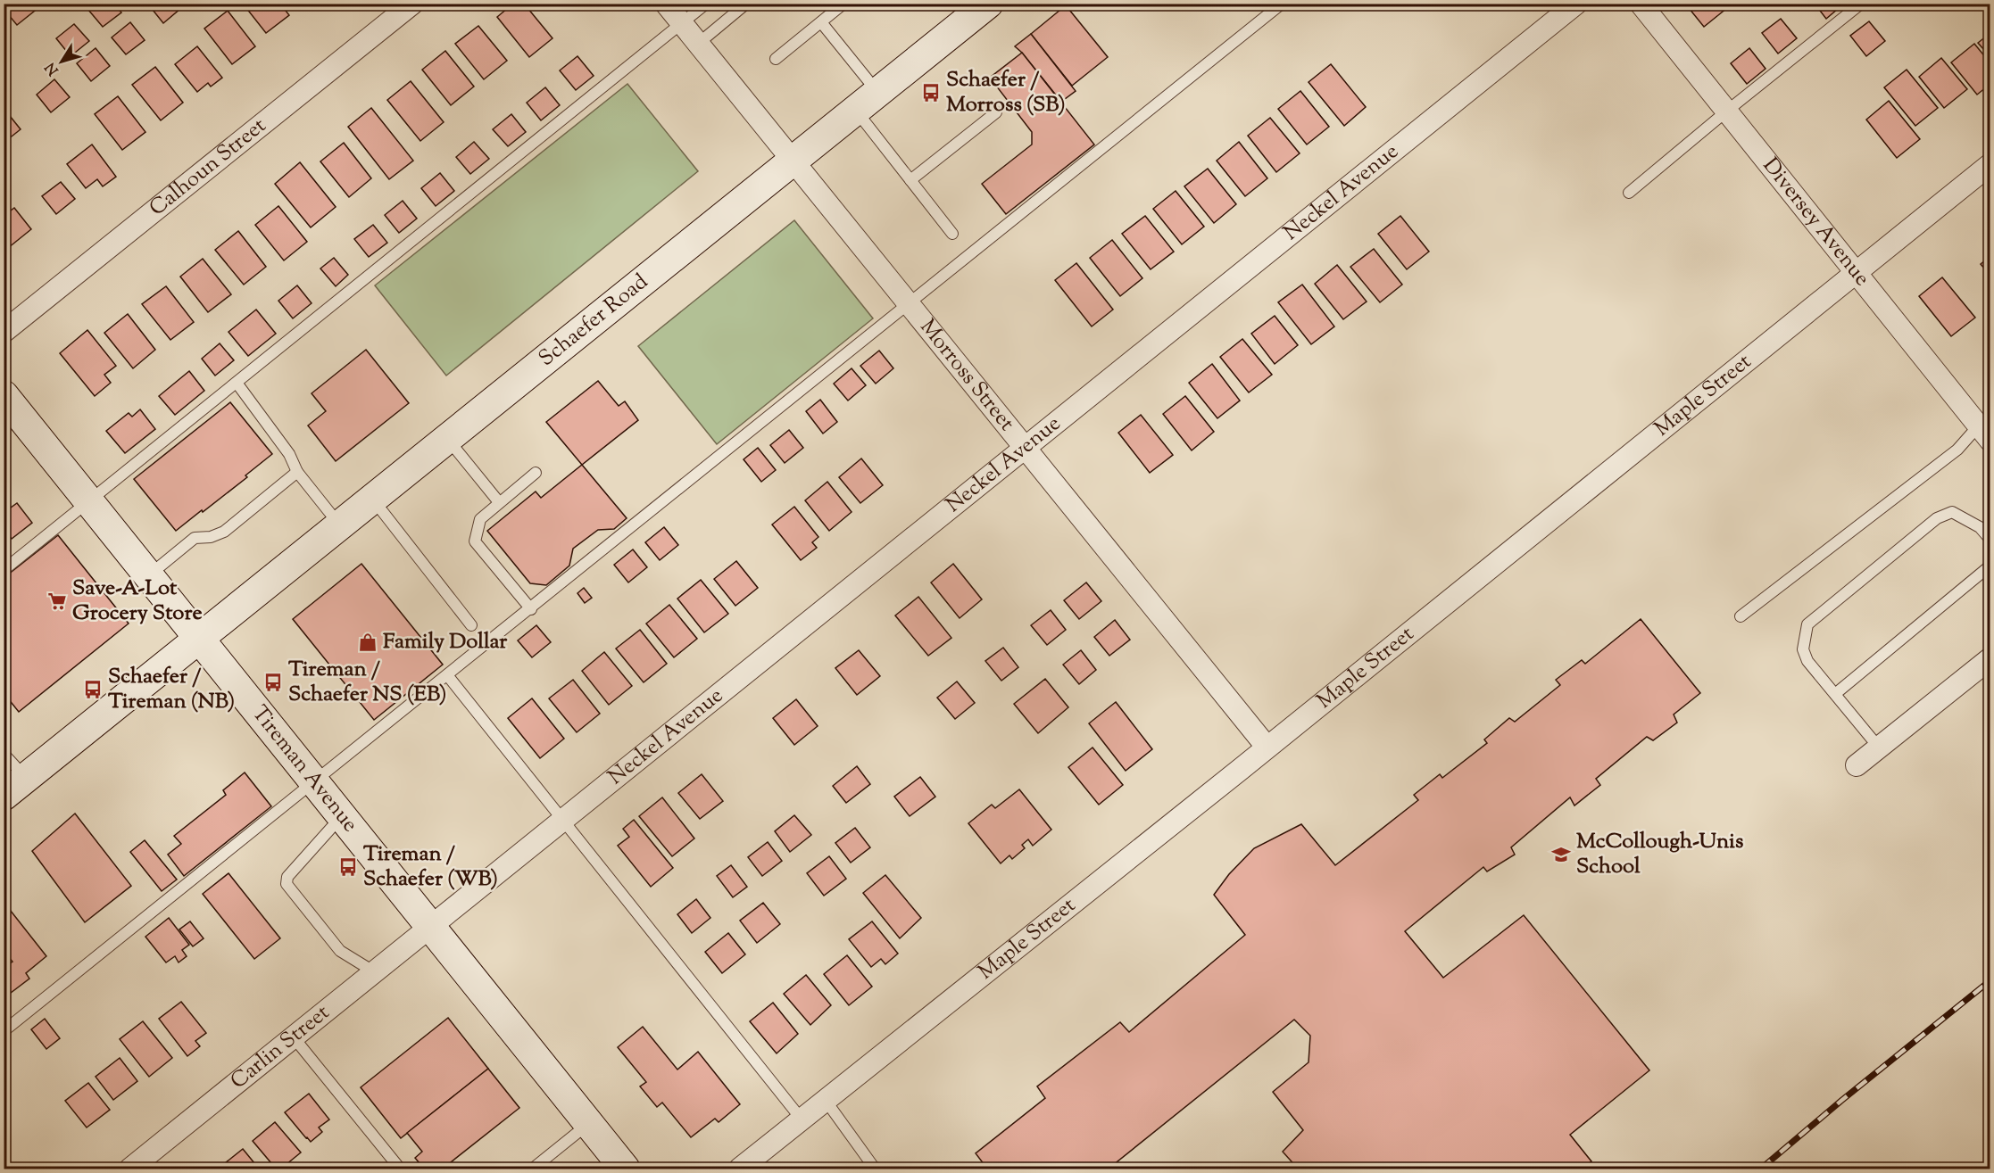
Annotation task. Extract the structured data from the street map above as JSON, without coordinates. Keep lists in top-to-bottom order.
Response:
{
  "streets": {
    "main road": ["Schaefer Road", "Tireman Avenue"],
    "street": [
      "Calhoun Street",
      "Neckel Avenue",
      "Diversey Avenue",
      "Morross Street",
      "Maple Street",
      "Carlin Street"
    ]
  },
  "crossings": [
    ["Neckel Avenue", "Morross Street"],
    ["Neckel Avenue", "Tireman Avenue"],
    ["Neckel Avenue", "Carlin Street"],
    ["Diversey Avenue", "Maple Street"],
    ["Schaefer Road", "Morross Street"],
    ["Schaefer Road", "Tireman Avenue"],
    ["Morross Street", "Maple Street"],
    ["Tireman Avenue", "Carlin Street"]
  ],
  "places": {
    "bus stop": [
      "Schaefer / Morross (SB)",
      "Tireman / Schaefer NS (EB)",
      "Schaefer / Tireman (NB)",
      "Tireman / Schaefer (WB)"
    ],
    "supermarket": ["Save-A-Lot Grocery Store"],
    "shop": ["Family Dollar"],
    "school or university": ["McCollough-Unis School"]
  },
  "north": "bottom left"
}
